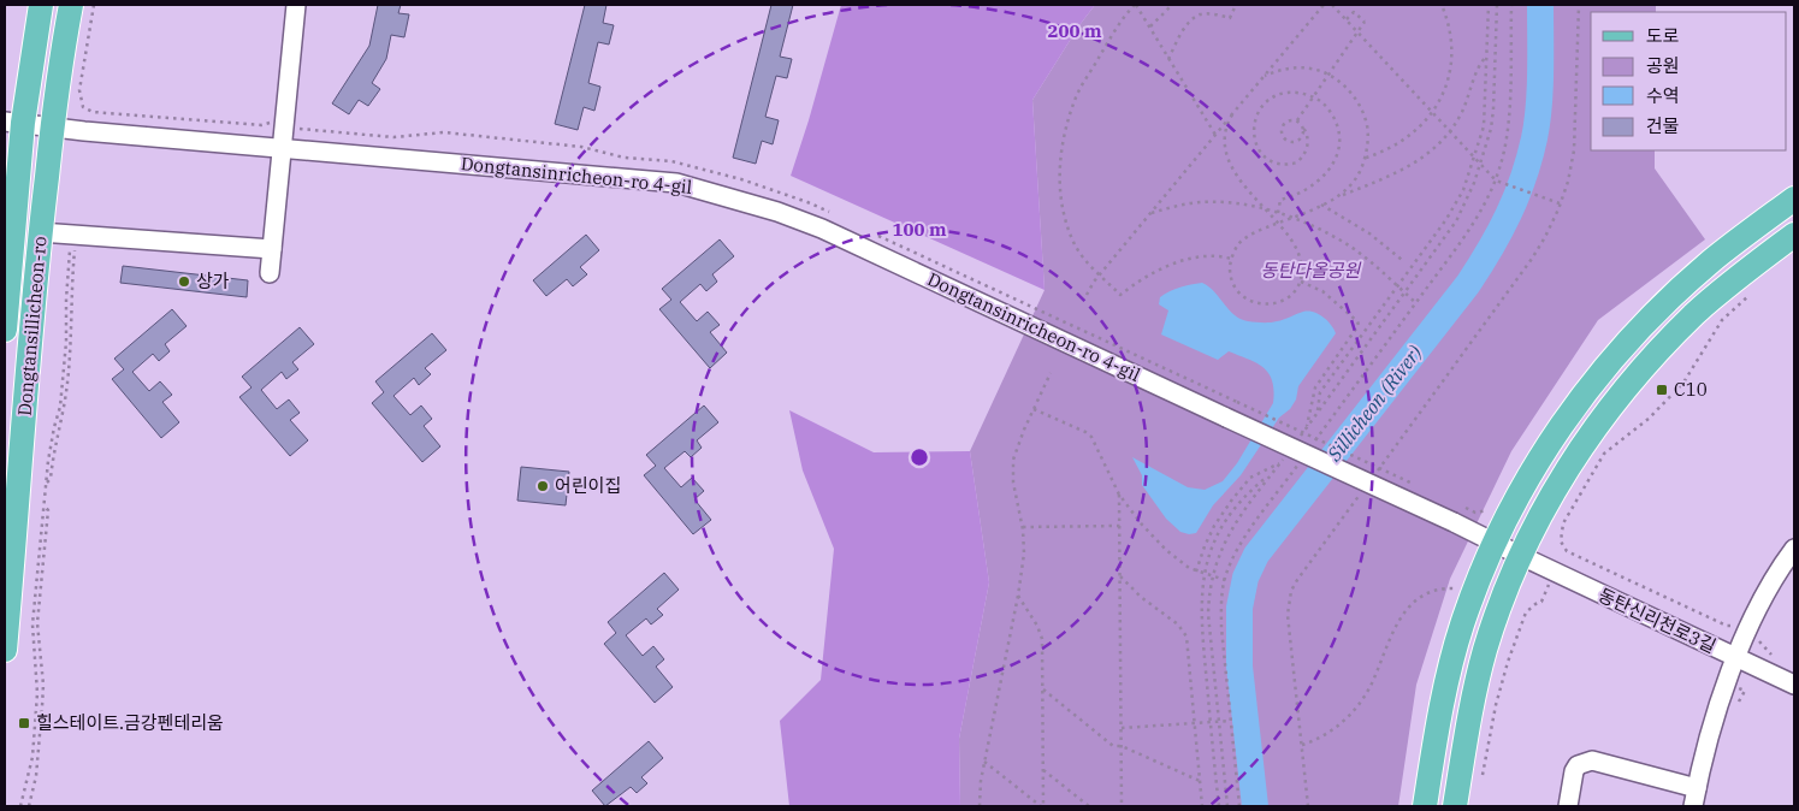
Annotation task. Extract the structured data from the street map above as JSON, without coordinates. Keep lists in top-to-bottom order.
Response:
{
  "streets": {
    "main road": ["Dongtansillicheon-ro"],
    "street": ["Dongtansinricheon-ro 4-gil", "동탄신리천로3길"]
  },
  "crossings": [
    ["Dongtansinricheon-ro 4-gil", "Dongtansillicheon-ro"],
    ["Dongtansinricheon-ro 4-gil", "동탄신리천로3길"]
  ],
  "water": ["Sillicheon (River)"],
  "parks": ["동탄다올공원"],
  "places": {
    "other": ["상가", "어린이집"],
    "transit": ["C10", "힐스테이트.금강펜테리움"]
  },
  "legend": [
    "도로",
    "공원",
    "수역",
    "건물"
  ],
  "rings": ["200 m", "100 m"]
}
